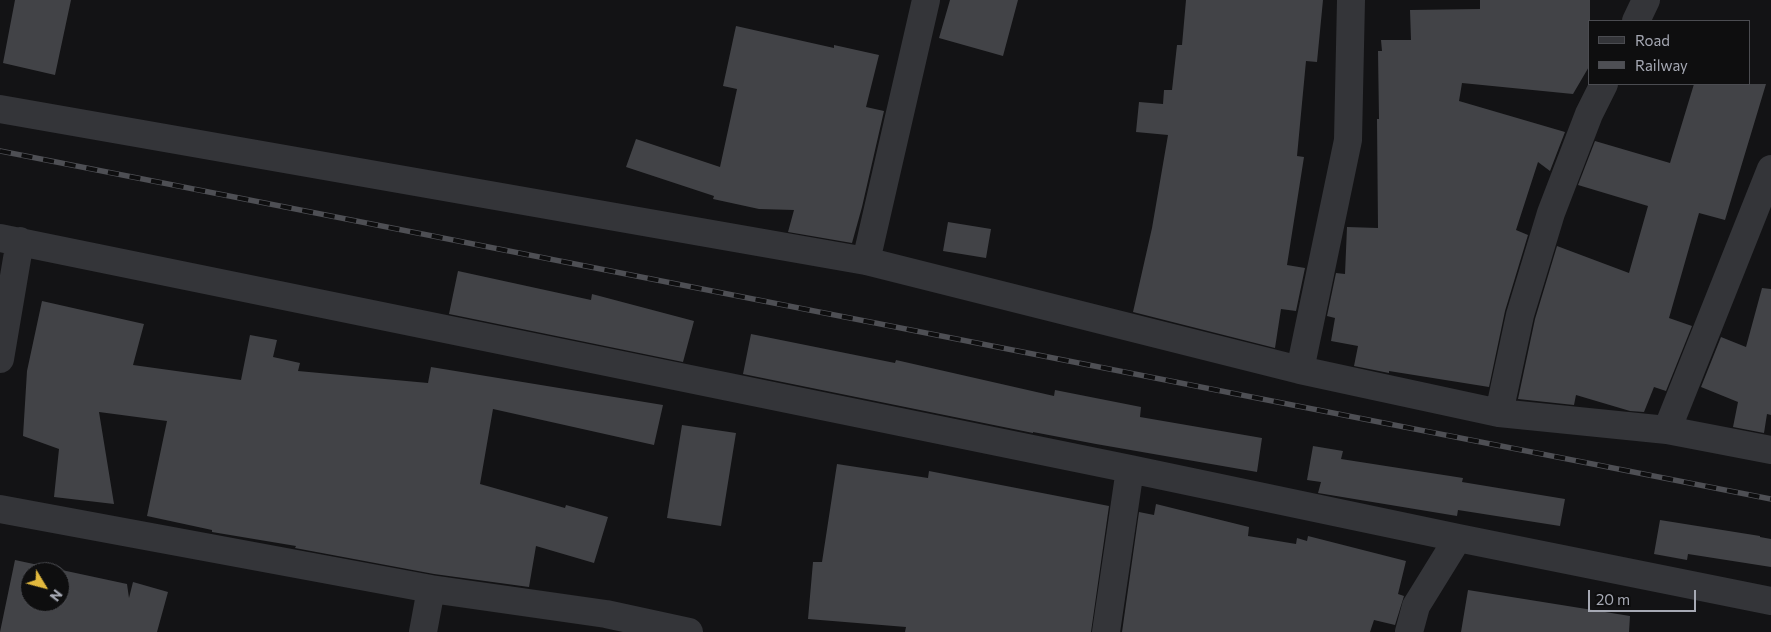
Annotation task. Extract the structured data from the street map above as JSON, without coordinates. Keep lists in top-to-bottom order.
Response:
{
  "legend": ["Road", "Railway"],
  "scale_bar": "20 m",
  "north": "bottom right"
}
